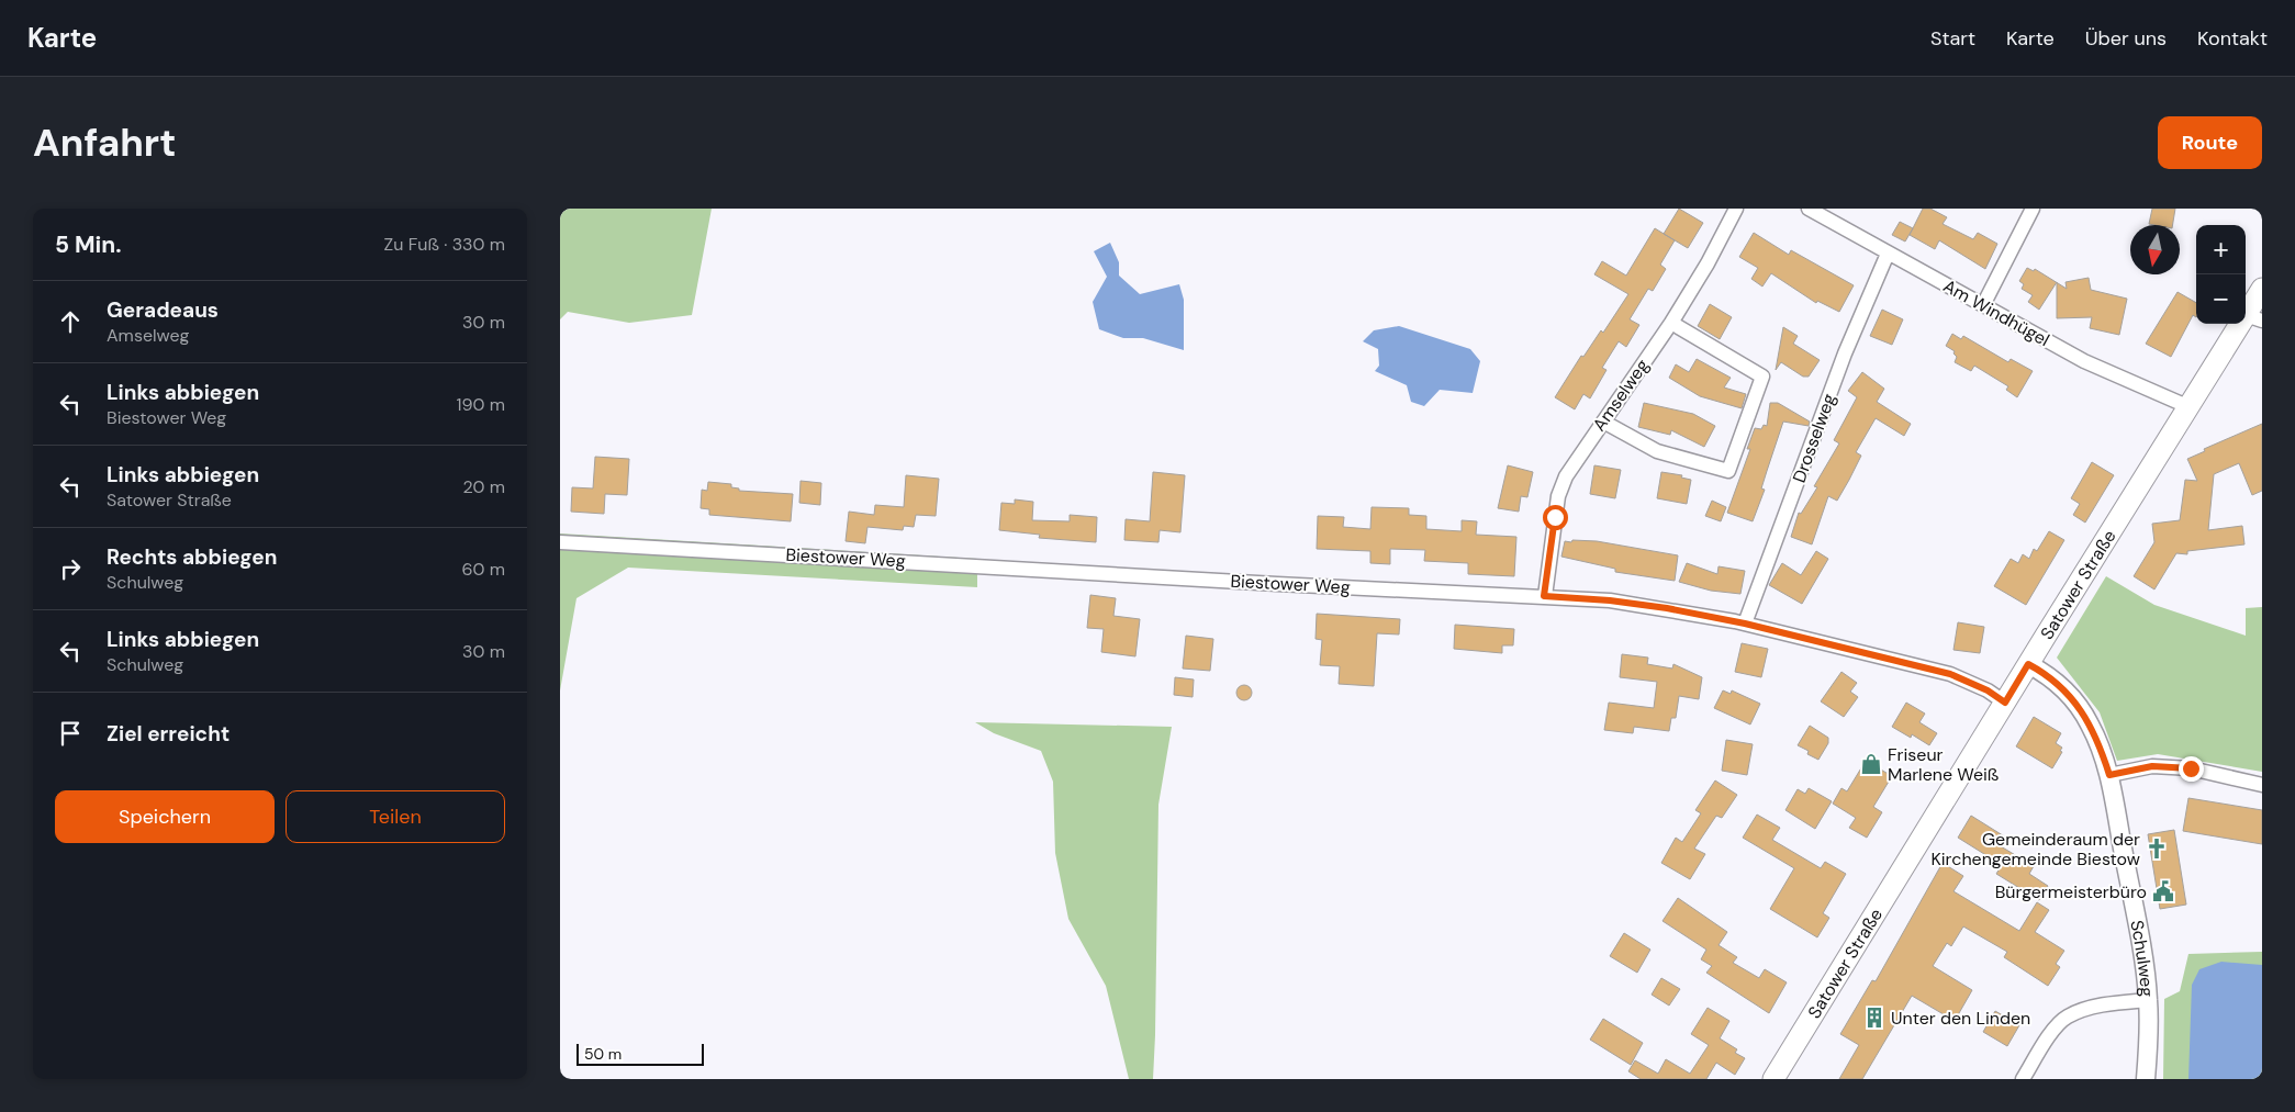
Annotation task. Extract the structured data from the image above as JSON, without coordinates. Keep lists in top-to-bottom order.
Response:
{
  "streets": {
    "main road": ["Satower Straße"],
    "street": [
      "Am Windhügel",
      "Amselweg",
      "Drosselweg",
      "Biestower Weg",
      "Schulweg"
    ]
  },
  "crossings": [
    ["Am Windhügel", "Drosselweg"],
    ["Am Windhügel", "Satower Straße"],
    ["Amselweg", "Biestower Weg"],
    ["Drosselweg", "Biestower Weg"],
    ["Biestower Weg", "Satower Straße"],
    ["Satower Straße", "Schulweg"]
  ],
  "places": {
    "shop": ["Friseur Marlene Weiß"],
    "church": ["Gemeinderaum der Kirchengemeinde Biestow"],
    "public building": ["Bürgermeisterbüro"],
    "building": ["Unter den Linden"]
  },
  "scale_bar": "50 m",
  "north": "bottom",
  "page": {
    "header": "Karte",
    "nav": [
      "Start",
      "Karte",
      "Über uns",
      "Kontakt"
    ],
    "buttons": [
      "Route",
      ["Speichern", "Teilen"]
    ],
    "title": "Anfahrt",
    "heading": ["5 Min.", "Zu Fuß · 330 m"],
    "map_buttons": ["+", "−"],
    "list": [
      ["Geradeaus", "Amselweg", "30 m"],
      ["Links abbiegen", "Biestower Weg", "190 m"],
      ["Links abbiegen", "Satower Straße", "20 m"],
      ["Rechts abbiegen", "Schulweg", "60 m"],
      ["Links abbiegen", "Schulweg", "30 m"],
      "Ziel erreicht"
    ],
    "scale": "50 m"
  }
}
